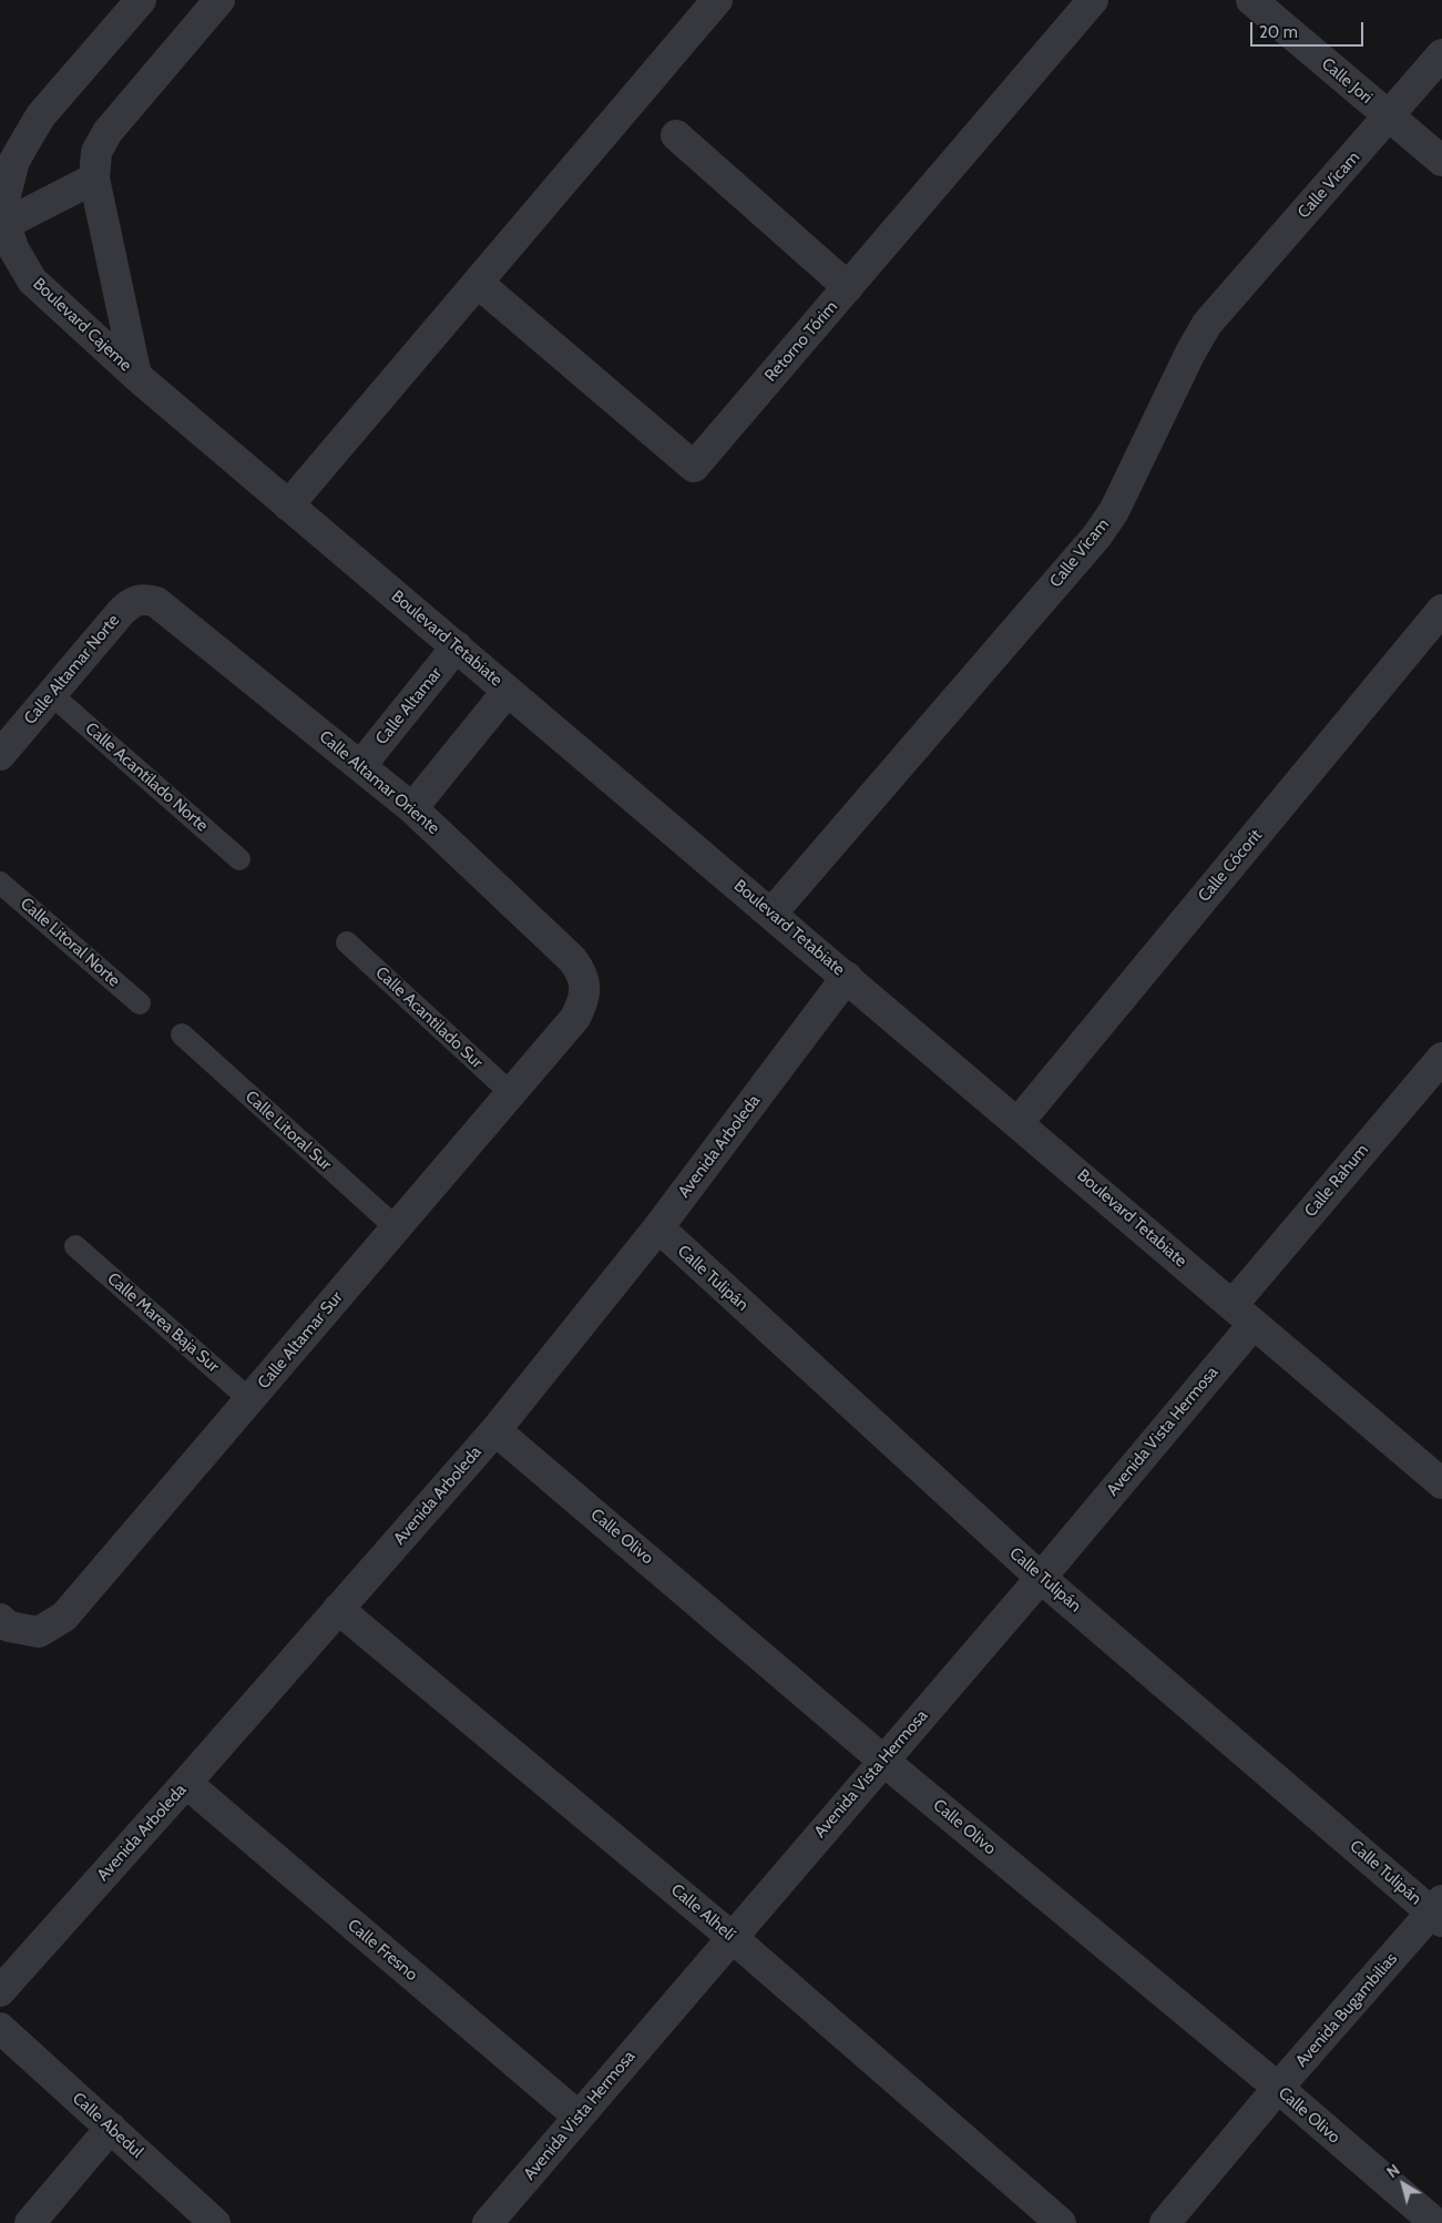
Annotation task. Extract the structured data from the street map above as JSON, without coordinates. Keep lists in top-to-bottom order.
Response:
{
  "streets": {
    "street": [
      "Calle Jori",
      "Calle Vícam",
      "Boulevard Cajeme",
      "Retorno Tórim",
      "Boulevard Tetabiate",
      "Calle Altamar Norte",
      "Calle Altamar",
      "Calle Altamar Oriente",
      "Calle Cócorit",
      "Avenida Arboleda",
      "Calle Rahum",
      "Calle Tulipán",
      "Calle Altamar Sur",
      "Avenida Vista Hermosa",
      "Calle Olivo",
      "Calle Alhelí",
      "Calle Fresno",
      "Avenida Bugambilias",
      "Calle Abedul"
    ],
    "lane": [
      "Calle Acantilado Norte",
      "Calle Litoral Norte",
      "Calle Acantilado Sur",
      "Calle Litoral Sur",
      "Calle Marea Baja Sur"
    ]
  },
  "crossings": [
    ["Calle Jori", "Calle Vícam"],
    ["Calle Vícam", "Boulevard Tetabiate"],
    ["Boulevard Cajeme", "Boulevard Tetabiate"],
    ["Boulevard Tetabiate", "Calle Altamar"],
    ["Boulevard Tetabiate", "Calle Cócorit"],
    ["Boulevard Tetabiate", "Avenida Arboleda"],
    ["Boulevard Tetabiate", "Calle Rahum"],
    ["Boulevard Tetabiate", "Avenida Vista Hermosa"],
    ["Calle Altamar Norte", "Calle Acantilado Norte"],
    ["Calle Altamar Norte", "Calle Altamar Oriente"],
    ["Calle Altamar", "Calle Altamar Oriente"],
    ["Calle Altamar Oriente", "Calle Altamar Sur"],
    ["Calle Acantilado Sur", "Calle Altamar Sur"],
    ["Calle Litoral Sur", "Calle Altamar Sur"],
    ["Avenida Arboleda", "Calle Tulipán"],
    ["Avenida Arboleda", "Calle Olivo"],
    ["Avenida Arboleda", "Calle Alhelí"],
    ["Avenida Arboleda", "Calle Fresno"],
    ["Calle Rahum", "Avenida Vista Hermosa"],
    ["Calle Tulipán", "Avenida Vista Hermosa"],
    ["Calle Tulipán", "Avenida Bugambilias"],
    ["Calle Marea Baja Sur", "Calle Altamar Sur"],
    ["Avenida Vista Hermosa", "Calle Olivo"],
    ["Avenida Vista Hermosa", "Calle Alhelí"],
    ["Avenida Vista Hermosa", "Calle Fresno"],
    ["Calle Olivo", "Avenida Bugambilias"]
  ],
  "scale_bar": "20 m",
  "north": "top left"
}
